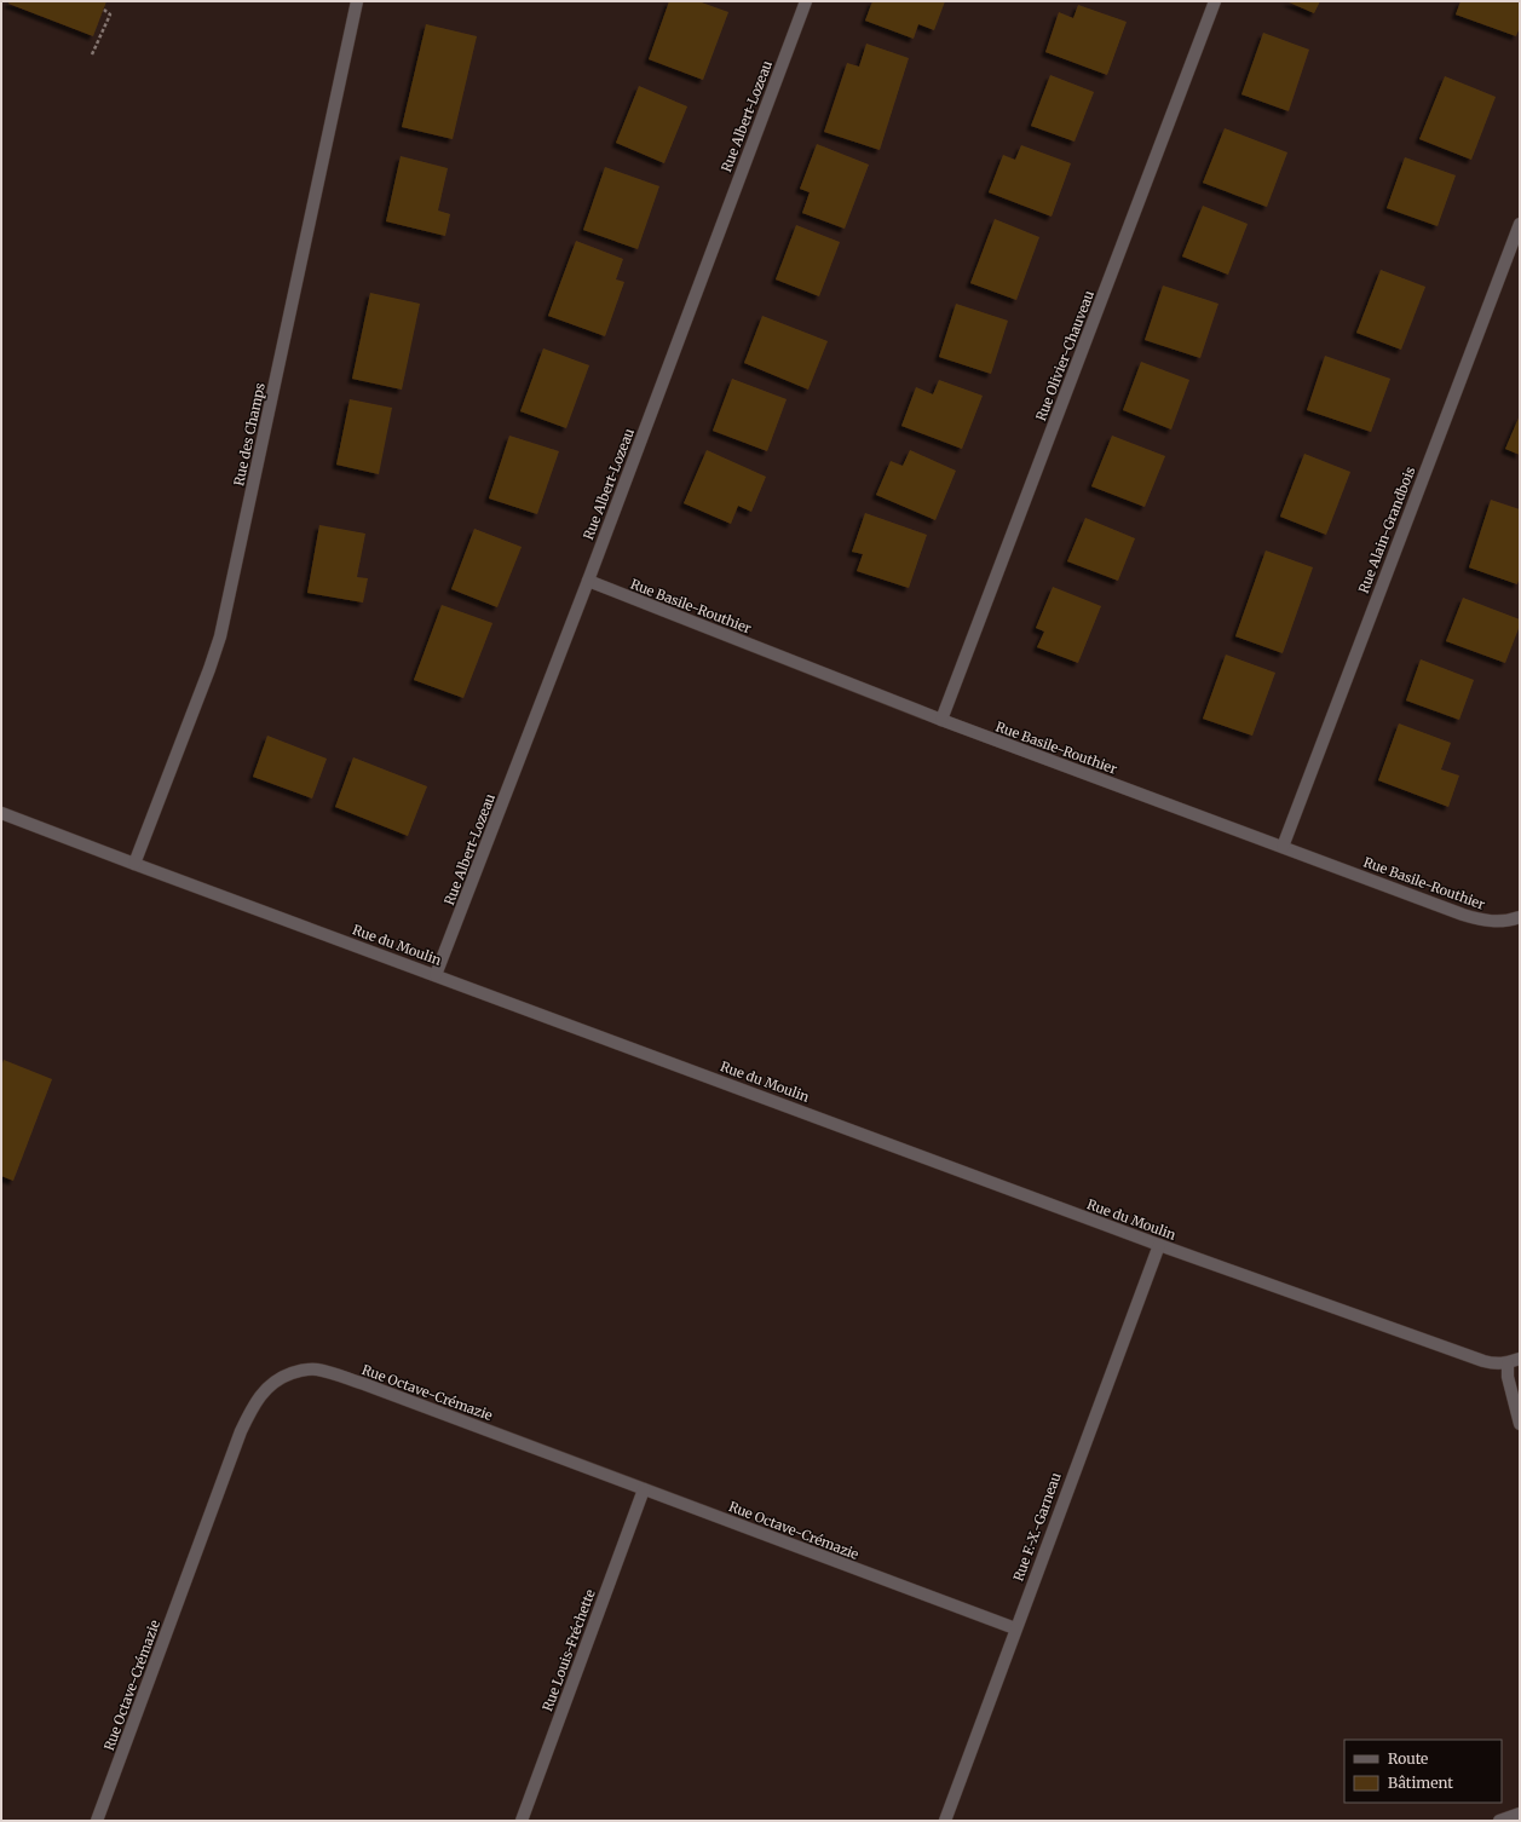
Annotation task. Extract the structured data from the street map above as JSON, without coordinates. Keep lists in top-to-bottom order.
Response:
{
  "streets": {
    "street": [
      "Rue Albert-Lozeau",
      "Rue Olivier-Chauveau",
      "Rue des Champs",
      "Rue Alain-Grandbois",
      "Rue Basile-Routhier",
      "Rue du Moulin",
      "Rue Octave-Crémazie",
      "Rue F.-X.-Garneau",
      "Rue Louis-Fréchette"
    ]
  },
  "crossings": [
    ["Rue Albert-Lozeau", "Rue Basile-Routhier"],
    ["Rue Albert-Lozeau", "Rue du Moulin"],
    ["Rue Olivier-Chauveau", "Rue Basile-Routhier"],
    ["Rue des Champs", "Rue du Moulin"],
    ["Rue Alain-Grandbois", "Rue Basile-Routhier"],
    ["Rue du Moulin", "Rue F.-X.-Garneau"],
    ["Rue Octave-Crémazie", "Rue F.-X.-Garneau"],
    ["Rue Octave-Crémazie", "Rue Louis-Fréchette"]
  ],
  "legend": ["Route", "Bâtiment"]
}
